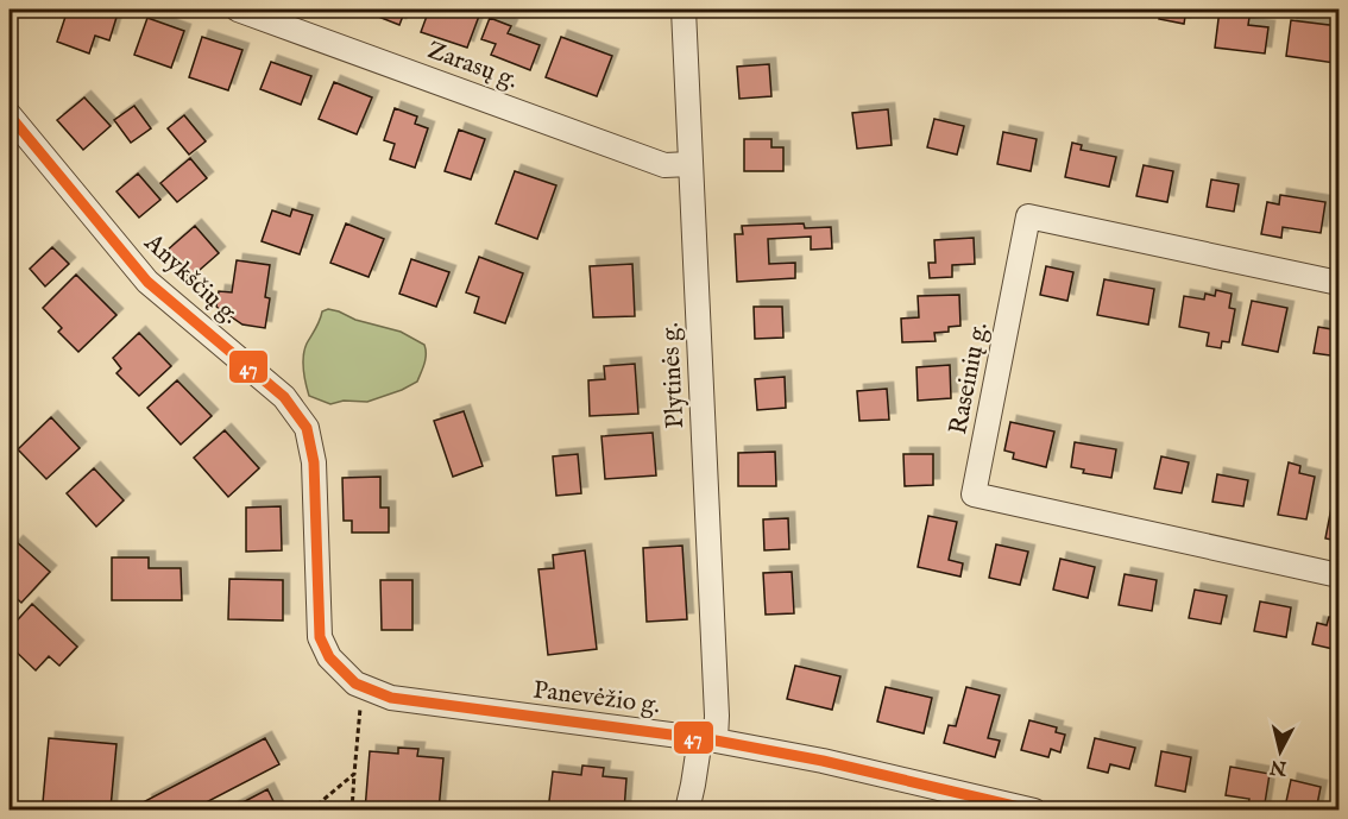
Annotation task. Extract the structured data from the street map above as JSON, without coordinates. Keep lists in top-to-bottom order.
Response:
{
  "streets": {
    "street": [
      "Zarasų g.",
      "Anykščių g.",
      "Plytinės g.",
      "Raseinių g.",
      "Panevėžio g."
    ]
  },
  "crossings": [
    ["Zarasų g.", "Plytinės g."],
    ["Anykščių g.", "Panevėžio g."],
    ["Plytinės g.", "Panevėžio g."]
  ],
  "lines": ["transit line 47"],
  "north": "bottom"
}
